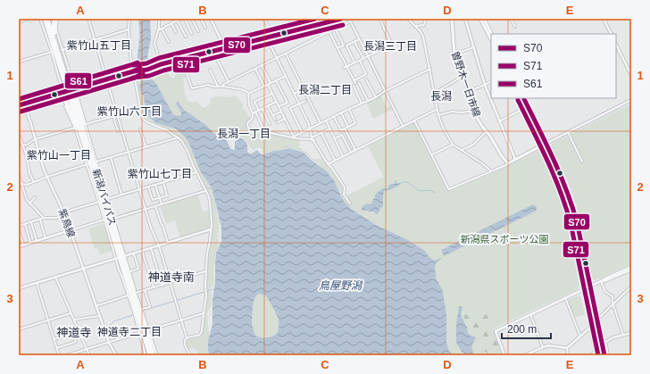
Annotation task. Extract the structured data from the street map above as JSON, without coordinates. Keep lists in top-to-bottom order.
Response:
{
  "streets": {
    "highway": ["新潟バイパス"],
    "main road": ["曽野木一日市線"],
    "street": ["紫鳥線"]
  },
  "districts": [
    "紫竹山五丁目",
    "長潟三丁目",
    "長潟二丁目",
    "長潟",
    "紫竹山六丁目",
    "長潟一丁目",
    "紫竹山一丁目",
    "紫竹山七丁目",
    "神道寺南",
    "神道寺",
    "神道寺二丁目"
  ],
  "water": ["鳥屋野潟"],
  "parks": ["新潟県スポーツ公園"],
  "lines": ["transit line S70", "transit line S61", "transit line S71"],
  "legend": ["S70", "S71", "S61"],
  "scale_bar": "200 m",
  "grid": {
    "columns": [
      "A",
      "B",
      "C",
      "D",
      "E"
    ],
    "rows": ["1", "2", "3"]
  }
}
